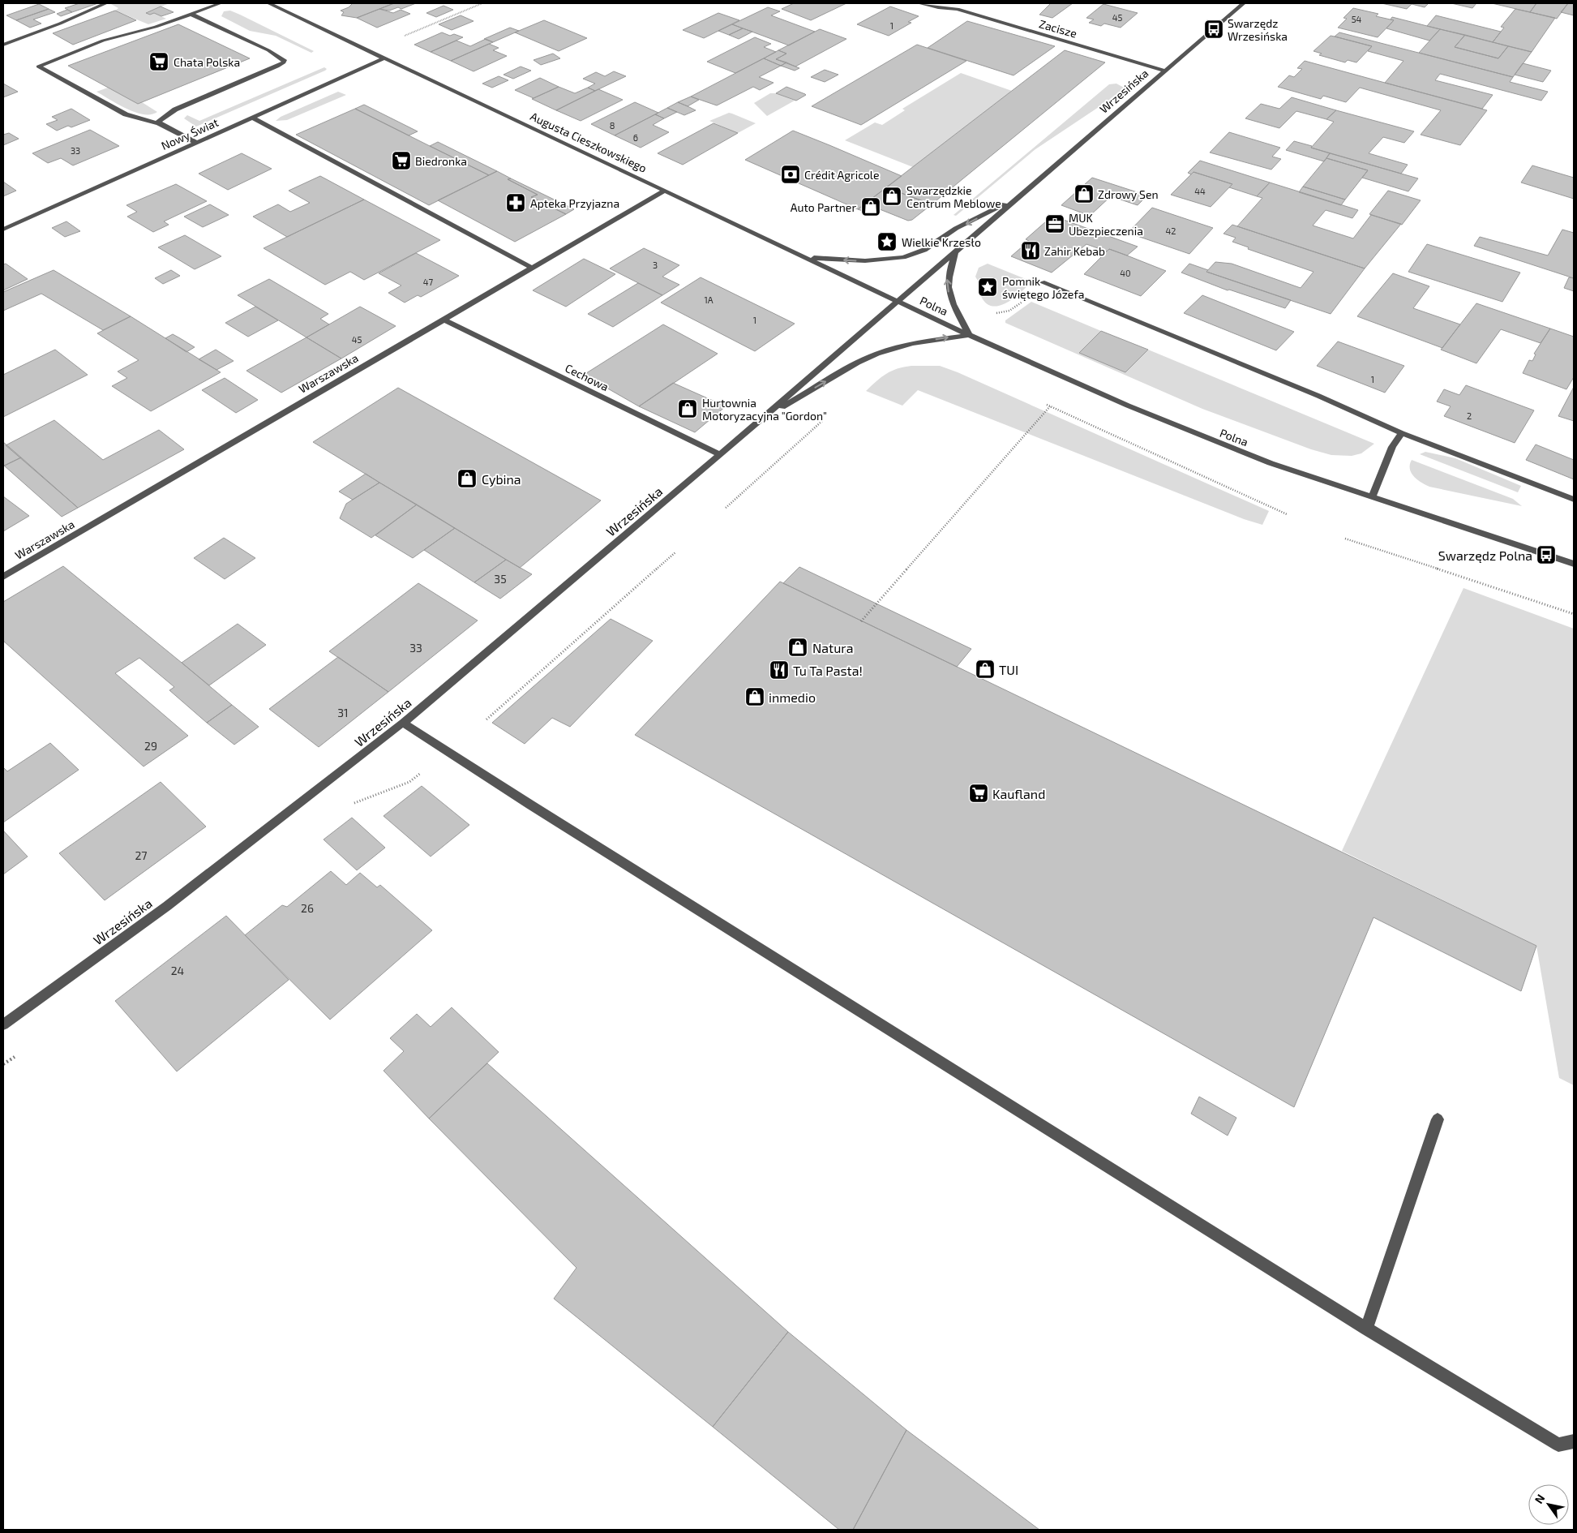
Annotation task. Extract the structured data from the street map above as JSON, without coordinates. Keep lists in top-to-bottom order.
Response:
{
  "streets": {
    "street": [
      "Zacisze",
      "Wrzesińska",
      "Nowy Świat",
      "Augusta Cieszkowskiego",
      "Polna",
      "Warszawska",
      "Cechowa"
    ]
  },
  "crossings": [
    ["Zacisze", "Wrzesińska"],
    ["Wrzesińska", "Augusta Cieszkowskiego"],
    ["Wrzesińska", "Polna"],
    ["Wrzesińska", "Cechowa"],
    ["Nowy Świat", "Augusta Cieszkowskiego"],
    ["Augusta Cieszkowskiego", "Polna"],
    ["Augusta Cieszkowskiego", "Warszawska"],
    ["Warszawska", "Cechowa"]
  ],
  "places": {
    "bus stop": ["Swarzędz Wrzesińska", "Swarzędz Polna"],
    "supermarket": ["Chata Polska", "Biedronka", "Kaufland"],
    "bank": ["Crédit Agricole"],
    "shop": [
      "Zdrowy Sen",
      "Swarzędzkie Centrum Meblowe",
      "Auto Partner",
      "Hurtownia Motoryzacyjna \"Gordon\"",
      "Cybina",
      "Natura",
      "TUI",
      "inmedio"
    ],
    "pharmacy": ["Apteka Przyjazna"],
    "office": ["MUK Ubezpieczenia"],
    "place": ["Wielkie Krzesło", "Pomnik świętego Józefa"],
    "restaurant": ["Zahir Kebab", "Tu Ta Pasta!"]
  },
  "house_numbers": [
    "45",
    "54",
    "1",
    "8",
    "6",
    "33",
    "44",
    "42",
    "3",
    "40",
    "47",
    "1A",
    "1",
    "45",
    "1",
    "2",
    "35",
    "33",
    "31",
    "29",
    "27",
    "26",
    "24"
  ],
  "north": "top left"
}
